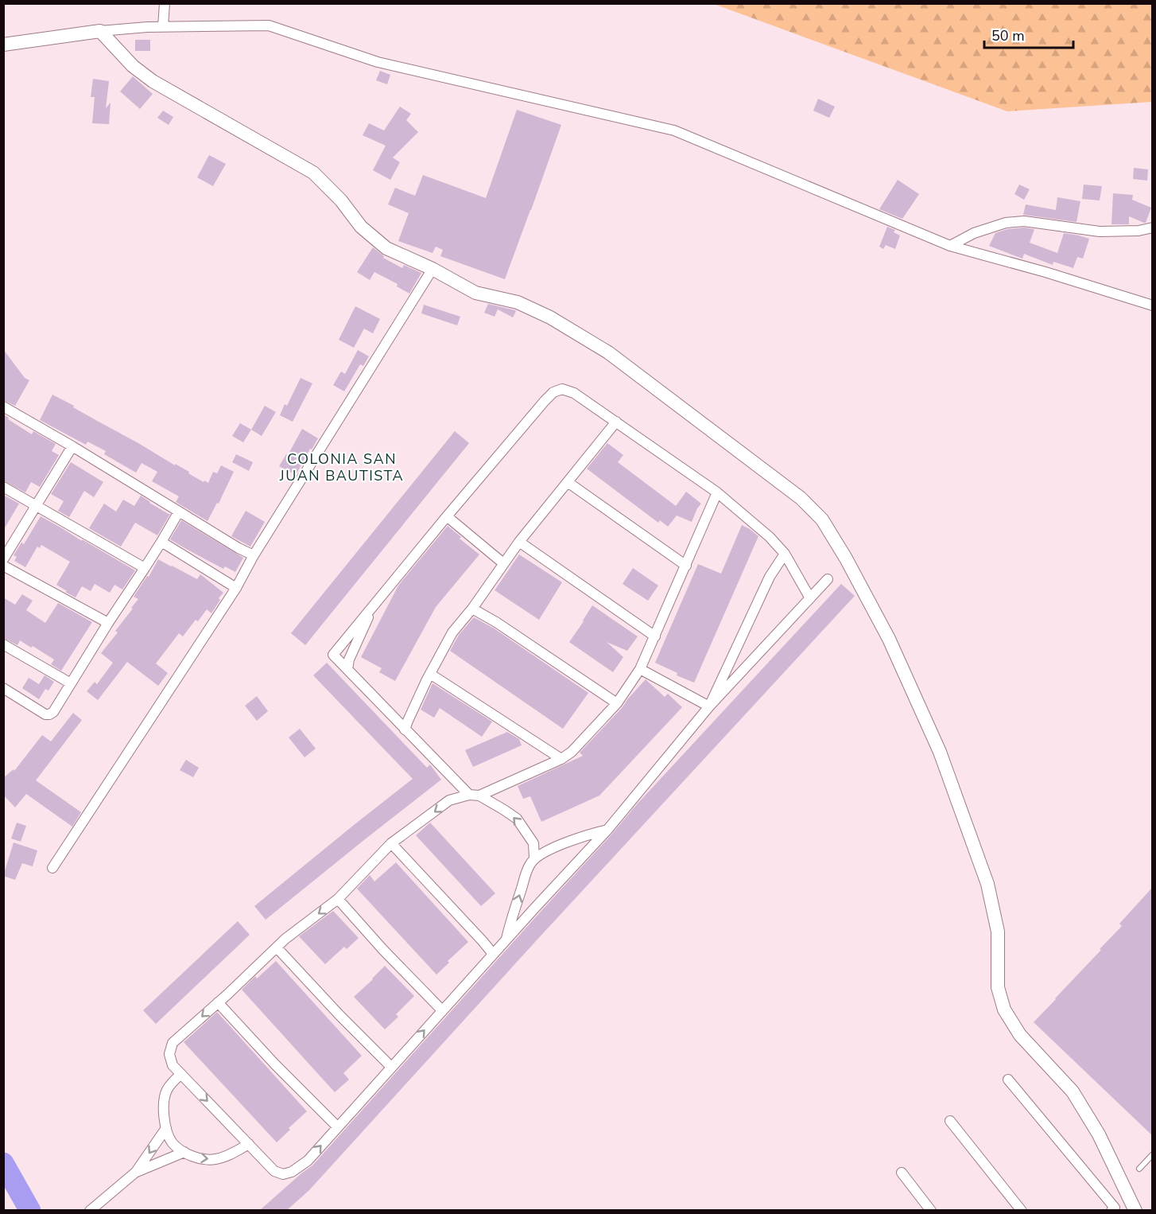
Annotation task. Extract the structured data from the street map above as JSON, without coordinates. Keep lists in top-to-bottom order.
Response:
{
  "districts": ["COLONIA SAN JUAN BAUTISTA"],
  "scale_bar": "50 m"
}
